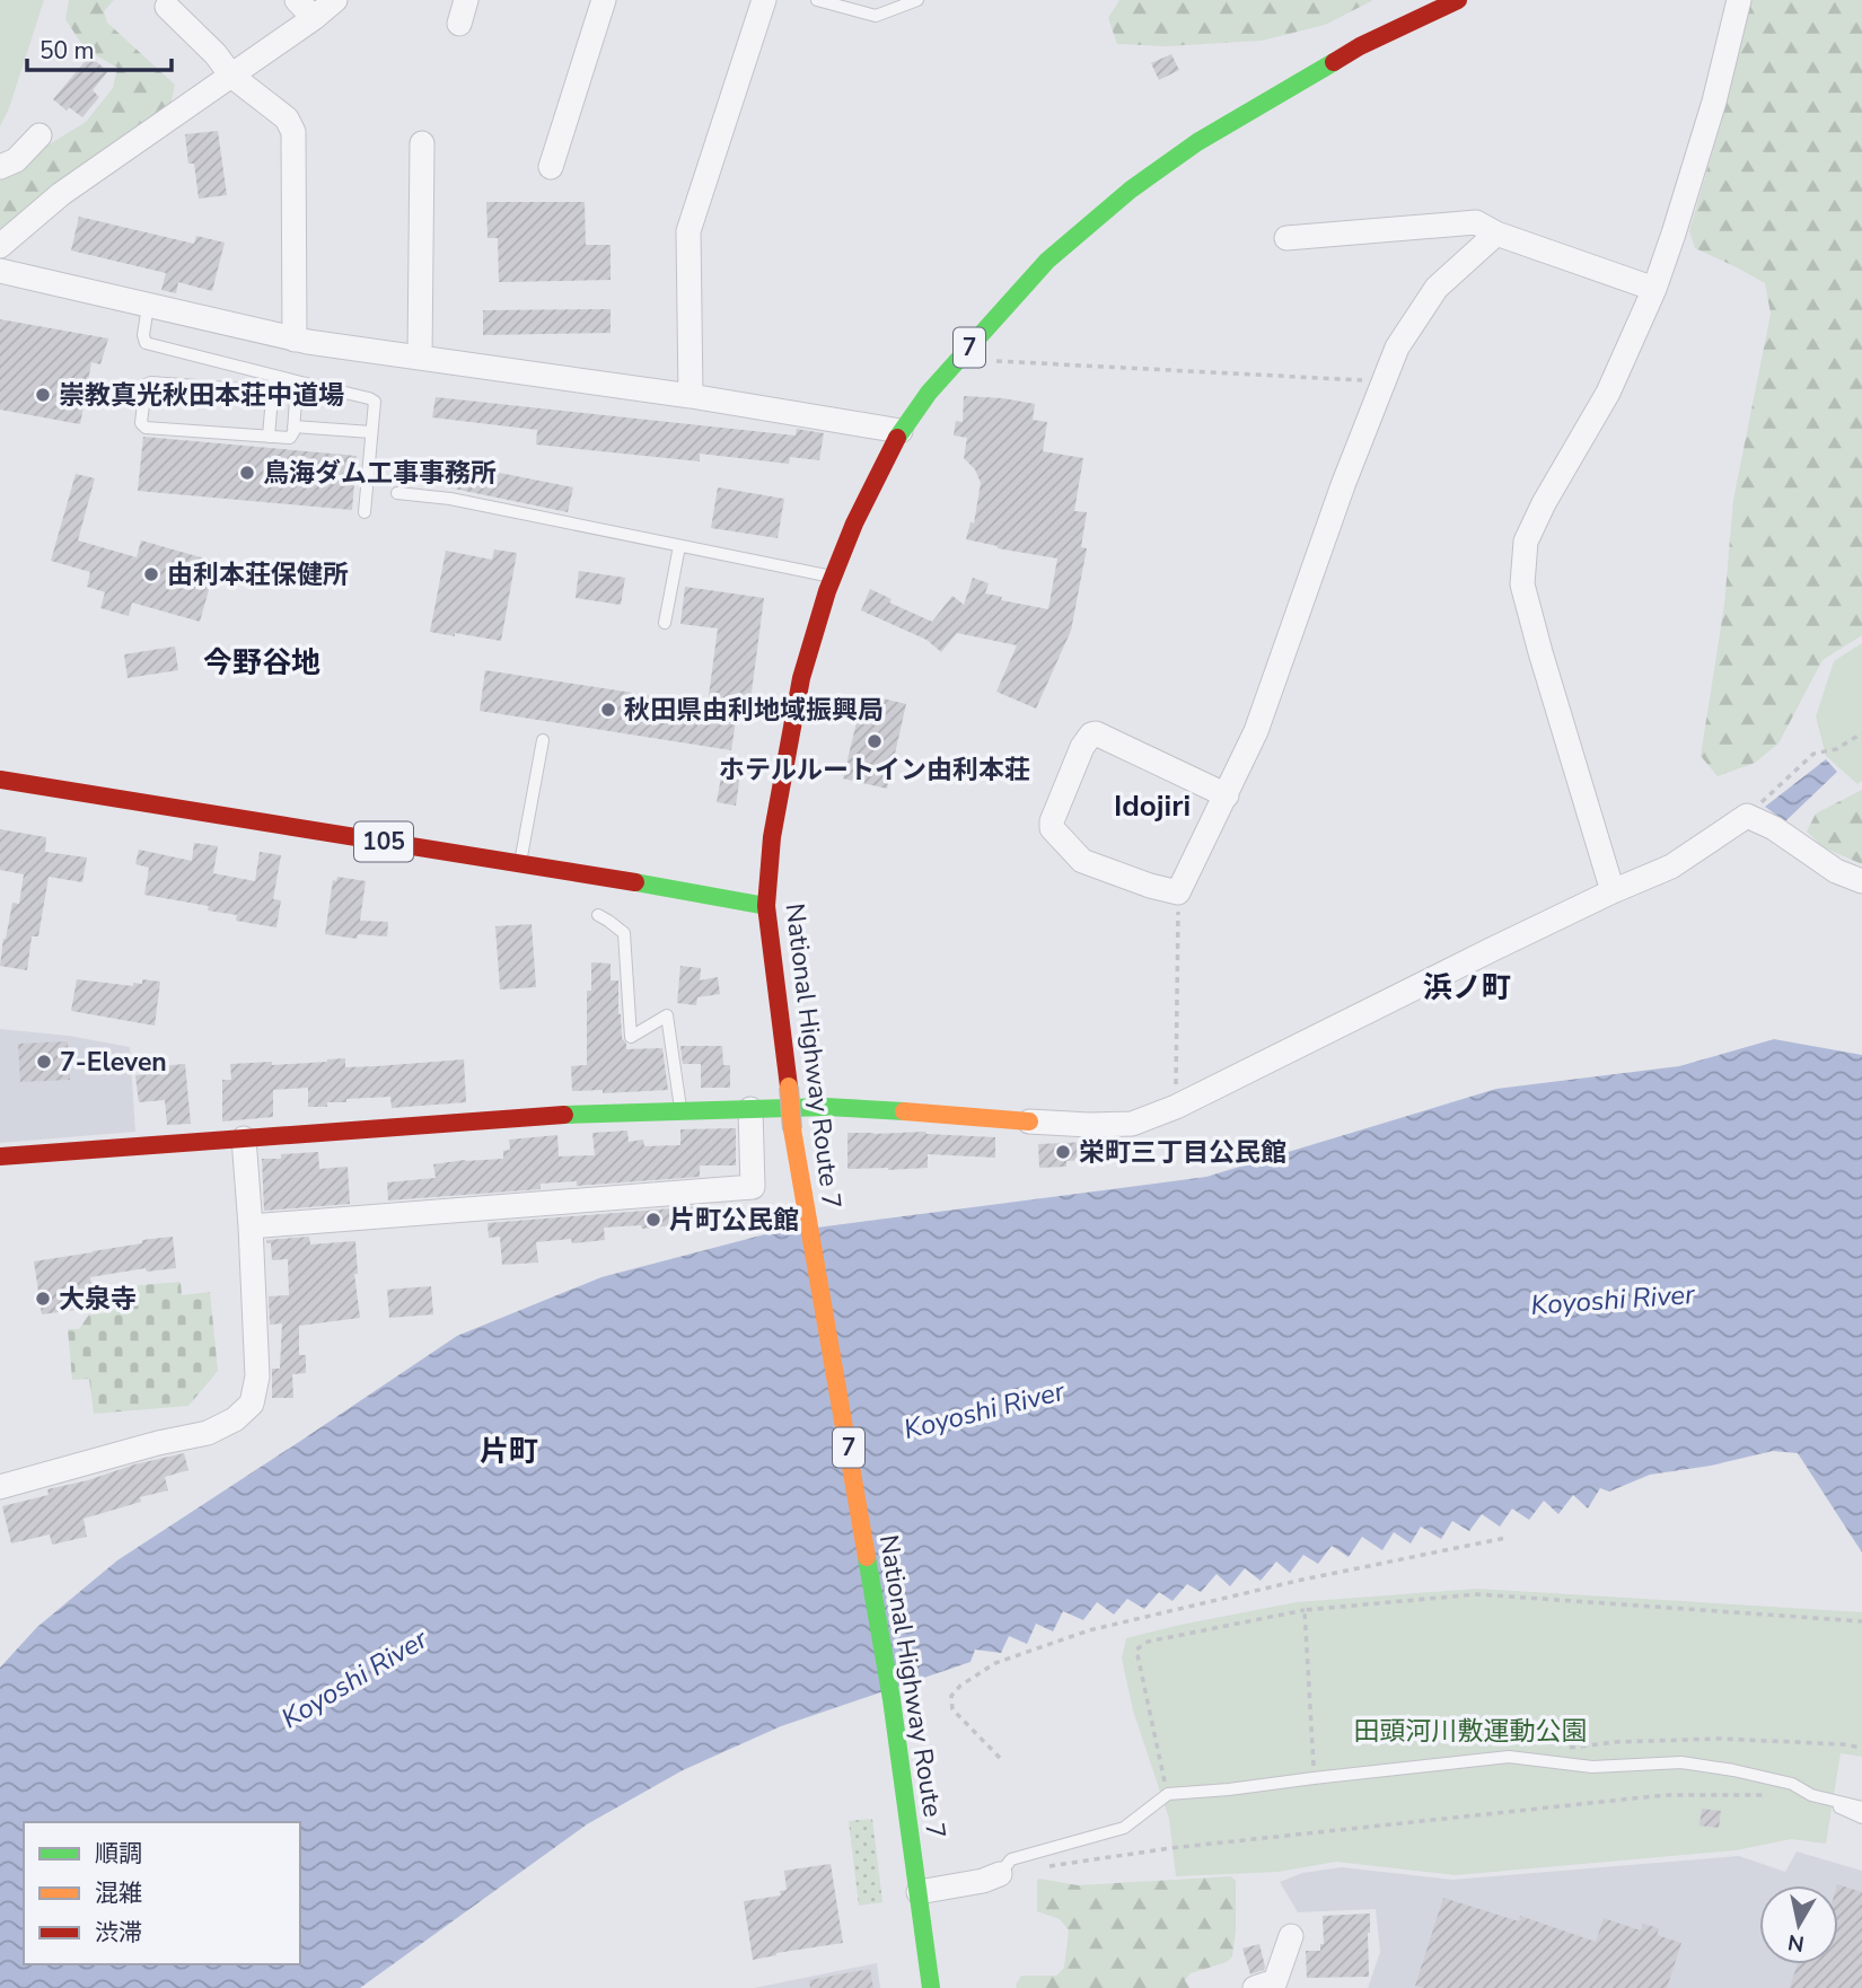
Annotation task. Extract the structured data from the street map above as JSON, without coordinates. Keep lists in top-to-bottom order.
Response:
{
  "streets": {
    "main road": ["7", "105", "National Highway Route 7"]
  },
  "crossings": [
    ["105", "National Highway Route 7"]
  ],
  "districts": [
    "今野谷地",
    "Idojiri",
    "浜ノ町",
    "片町"
  ],
  "water": ["Koyoshi River"],
  "parks": ["田頭河川敷運動公園"],
  "places": [
    "崇教真光秋田本荘中道場",
    "鳥海ダム工事事務所",
    "由利本荘保健所",
    "秋田県由利地域振興局",
    "ホテルルートイン由利本荘",
    "7-Eleven",
    "栄町三丁目公民館",
    "片町公民館",
    "大泉寺"
  ],
  "legend": ["順調", "混雑", "渋滞"],
  "scale_bar": "50 m",
  "north": "bottom"
}
